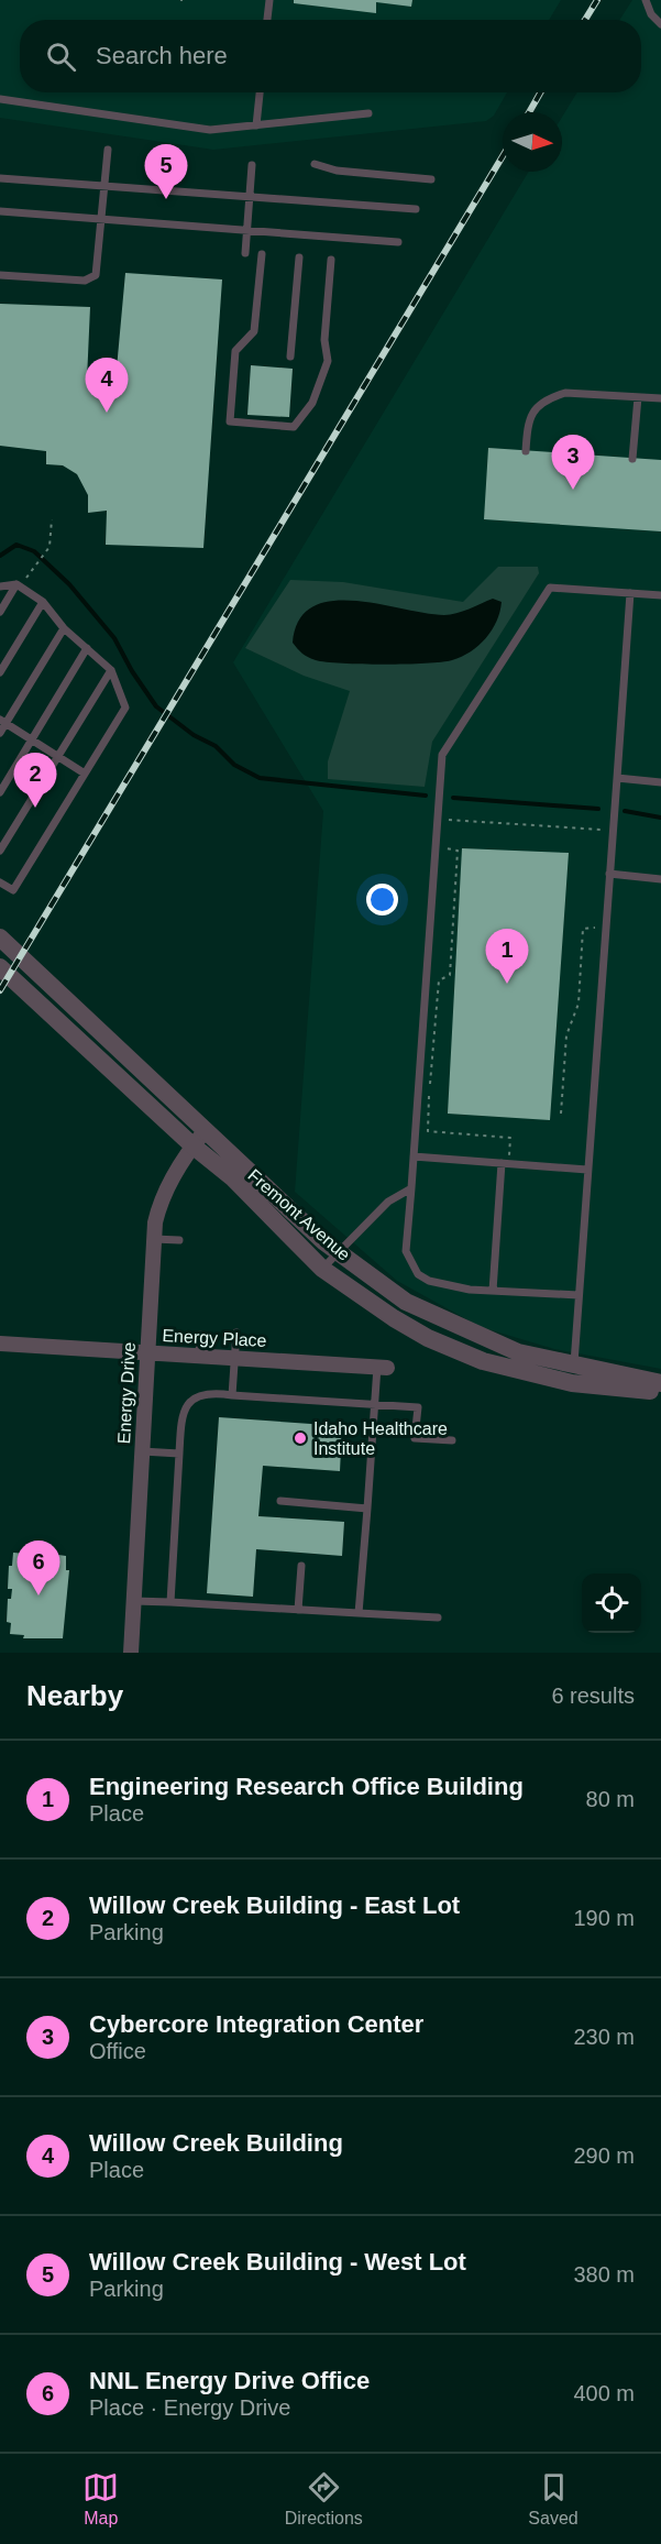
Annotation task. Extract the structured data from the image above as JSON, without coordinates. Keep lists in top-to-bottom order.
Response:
{
  "streets": {
    "street": ["Fremont Avenue", "Energy Place", "Energy Drive"]
  },
  "crossings": [
    ["Fremont Avenue", "Energy Drive"],
    ["Energy Place", "Energy Drive"]
  ],
  "places": ["Idaho Healthcare Institute"],
  "north": "right",
  "page": {
    "search": "Search here",
    "pins": [
      "5",
      "4",
      "3",
      "2",
      "1",
      "6"
    ],
    "heading": ["Nearby", "6 results"],
    "list": [
      {
        "mark": "1",
        "name": "Engineering Research Office Building",
        "note": "Place",
        "value": "80 m"
      },
      {
        "mark": "2",
        "name": "Willow Creek Building - East Lot",
        "note": "Parking",
        "value": "190 m"
      },
      {
        "mark": "3",
        "name": "Cybercore Integration Center",
        "note": "Office",
        "value": "230 m"
      },
      {
        "mark": "4",
        "name": "Willow Creek Building",
        "note": "Place",
        "value": "290 m"
      },
      {
        "mark": "5",
        "name": "Willow Creek Building - West Lot",
        "note": "Parking",
        "value": "380 m"
      },
      {
        "mark": "6",
        "name": "NNL Energy Drive Office",
        "note": "Place · Energy Drive",
        "value": "400 m"
      }
    ],
    "nav": ["Map", "Directions", "Saved"]
  }
}
